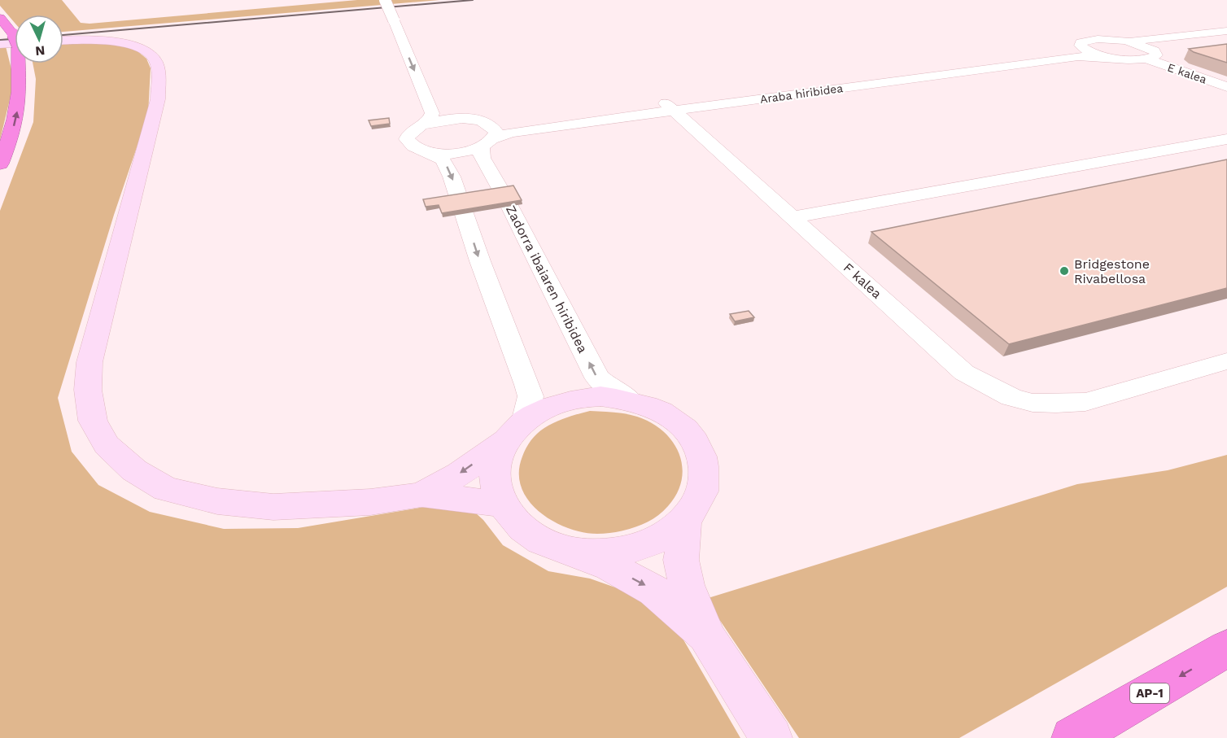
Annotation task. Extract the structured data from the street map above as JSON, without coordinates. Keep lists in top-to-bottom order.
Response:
{
  "streets": {
    "highway": ["AP-1"],
    "street": [
      "E kalea",
      "Araba hiribidea",
      "Zadorra ibaiaren hiribidea",
      "F kalea"
    ]
  },
  "crossings": [
    ["E kalea", "Araba hiribidea"],
    ["Araba hiribidea", "Zadorra ibaiaren hiribidea"],
    ["Araba hiribidea", "F kalea"]
  ],
  "places": ["Bridgestone Rivabellosa"],
  "north": "bottom"
}
